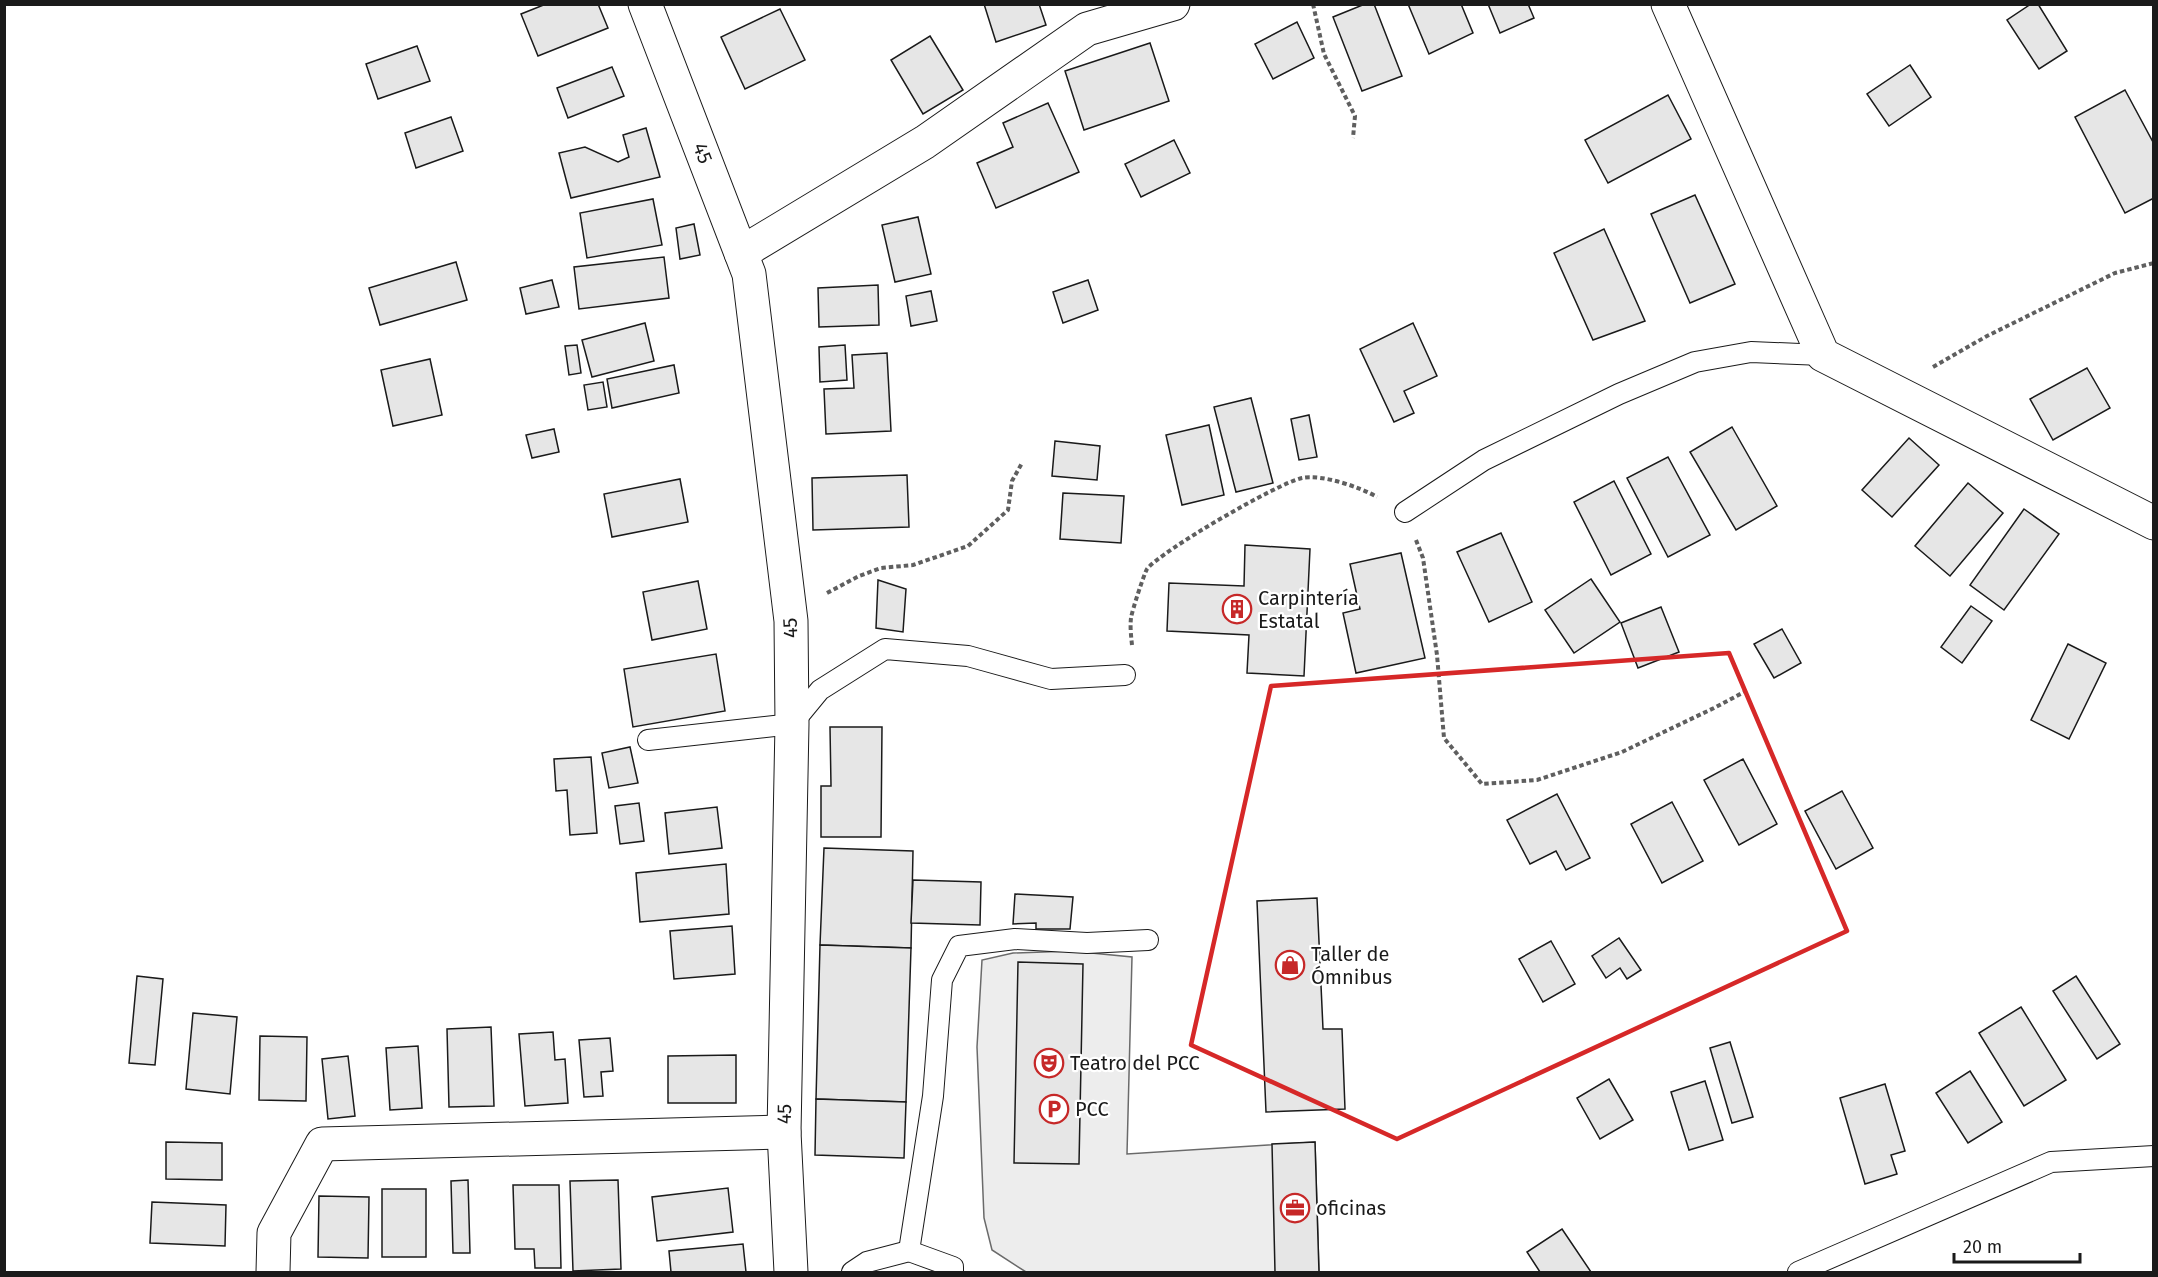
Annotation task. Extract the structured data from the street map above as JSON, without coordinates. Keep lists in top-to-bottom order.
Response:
{
  "streets": {
    "street": ["45"]
  },
  "places": {
    "building": ["Carpintería Estatal"],
    "shop": ["Taller de Ómnibus"],
    "theatre": ["Teatro del PCC"],
    "parking": ["PCC"],
    "office": ["oficinas"]
  },
  "scale_bar": "20 m"
}
